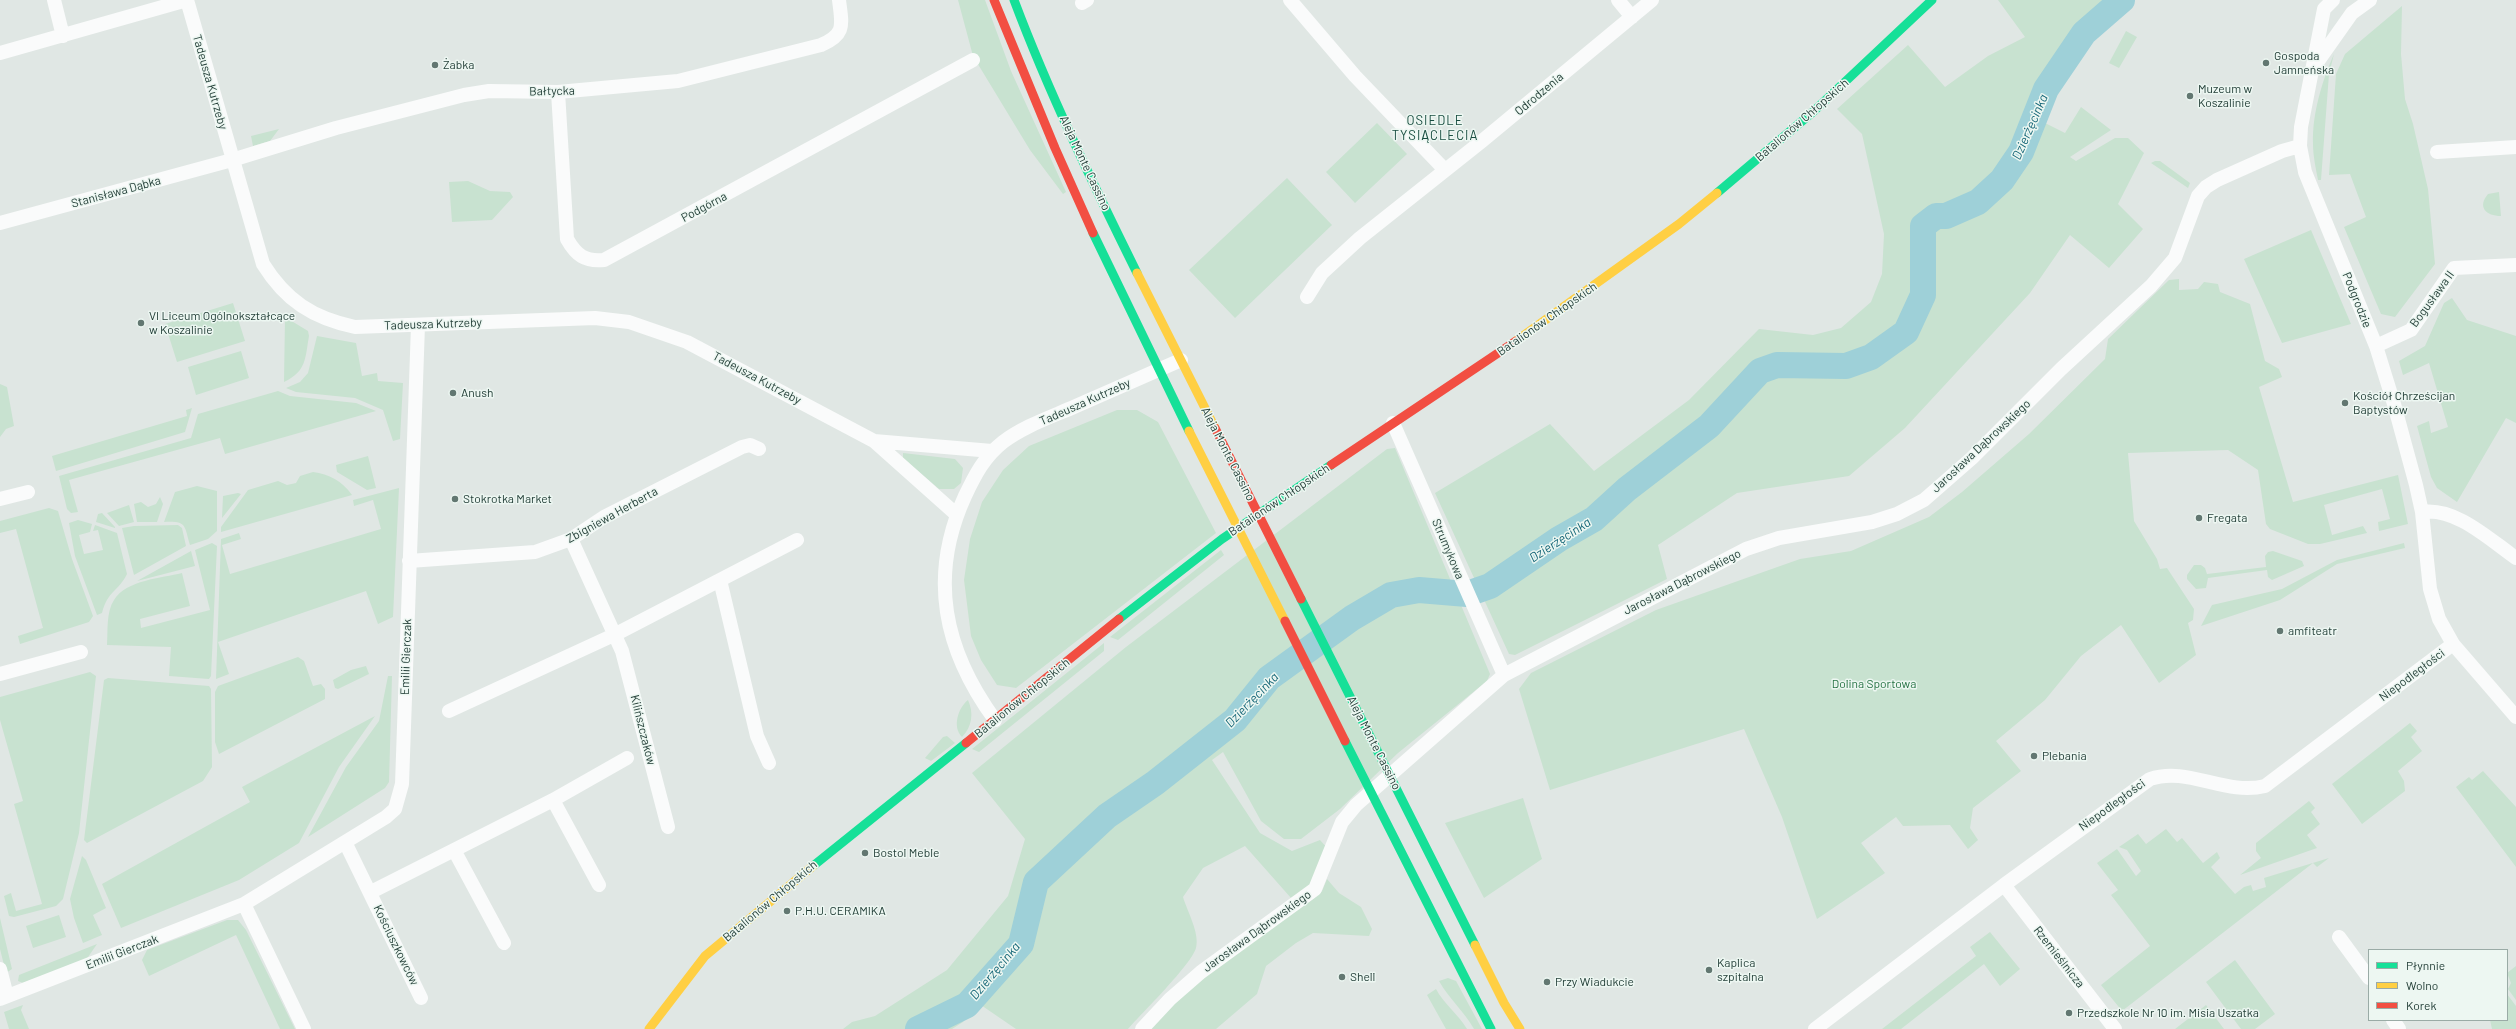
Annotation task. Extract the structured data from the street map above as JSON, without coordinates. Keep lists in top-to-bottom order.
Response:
{
  "streets": {
    "street": [
      "Tadeusza Kutrzeby",
      "Bałtycka",
      "Odrodzenia",
      "Batalionów Chłopskich",
      "Aleja Monte Cassino",
      "Stanisława Dąbka",
      "Podgórna",
      "Bogusława II",
      "Podgrodzie",
      "Jarosława Dąbrowskiego",
      "Zbigniewa Herberta",
      "Strumykowa",
      "Emilii Gierczak",
      "Niepodległości",
      "Kilińszczaków",
      "Kościuszkowców",
      "Rzemieślnicza"
    ]
  },
  "crossings": [
    ["Tadeusza Kutrzeby", "Bałtycka"],
    ["Tadeusza Kutrzeby", "Batalionów Chłopskich"],
    ["Tadeusza Kutrzeby", "Aleja Monte Cassino"],
    ["Tadeusza Kutrzeby", "Stanisława Dąbka"],
    ["Tadeusza Kutrzeby", "Emilii Gierczak"],
    ["Bałtycka", "Stanisława Dąbka"],
    ["Bałtycka", "Podgórna"],
    ["Batalionów Chłopskich", "Strumykowa"],
    ["Bogusława II", "Podgrodzie"],
    ["Podgrodzie", "Jarosława Dąbrowskiego"],
    ["Podgrodzie", "Niepodległości"],
    ["Jarosława Dąbrowskiego", "Strumykowa"],
    ["Zbigniewa Herberta", "Emilii Gierczak"],
    ["Zbigniewa Herberta", "Kilińszczaków"],
    ["Emilii Gierczak", "Kościuszkowców"],
    ["Niepodległości", "Rzemieślnicza"]
  ],
  "districts": ["OSIEDLE TYSIĄCLECIA"],
  "water": ["Dzierżęcinka"],
  "parks": ["Dolina Sportowa"],
  "places": [
    "Gospoda Jamneńska",
    "Żabka",
    "Muzeum w Koszalinie",
    "VI Liceum Ogólnokształcące w Koszalinie",
    "Anush",
    "Kościół Chrześcijan Baptystów",
    "Stokrotka Market",
    "Fregata",
    "amfiteatr",
    "Plebania",
    "Bostol Meble",
    "P.H.U. CERAMIKA",
    "Kaplica szpitalna",
    "Shell",
    "Przy Wiadukcie",
    "Przedszkole Nr 10 im. Misia Uszatka"
  ],
  "legend": ["Płynnie", "Wolno", "Korek"]
}
